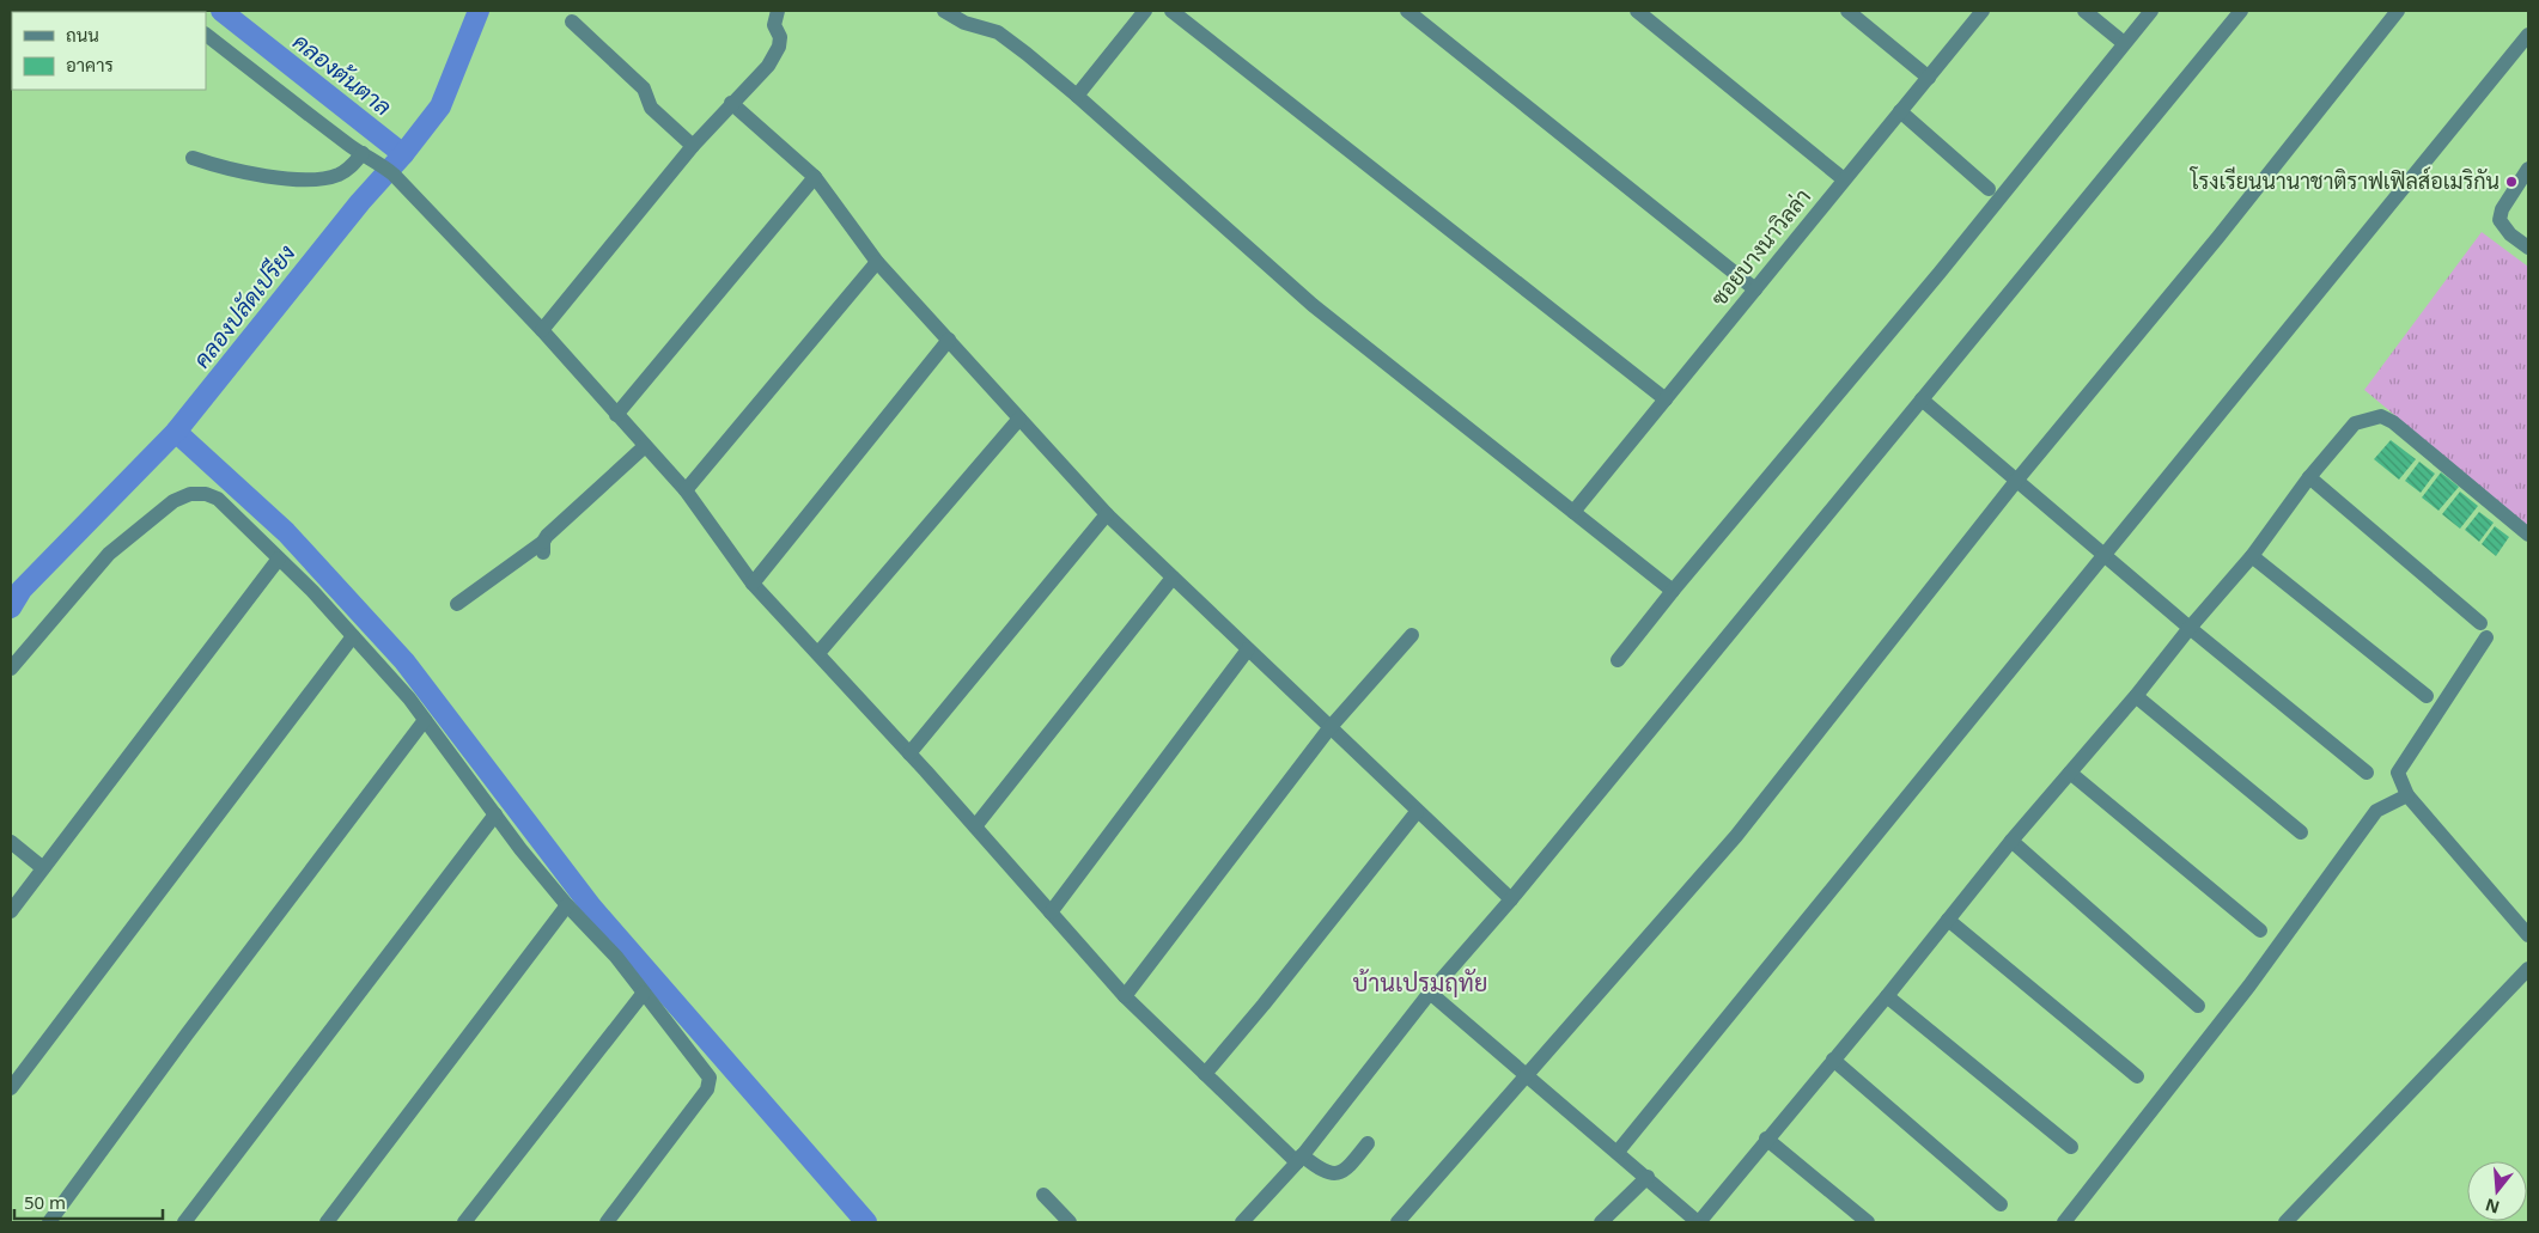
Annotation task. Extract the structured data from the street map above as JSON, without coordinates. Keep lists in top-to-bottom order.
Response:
{
  "streets": {
    "street": ["ซอยบางนาวิลล่า"]
  },
  "districts": ["บ้านเปรมฤทัย"],
  "water": ["คลองต้นตาล", "คลองปลัดเปรียง"],
  "places": ["โรงเรียนนานาชาติราฟเฟิลส์อเมริกัน"],
  "legend": ["ถนน", "อาคาร"],
  "scale_bar": "50 m",
  "north": "bottom"
}
